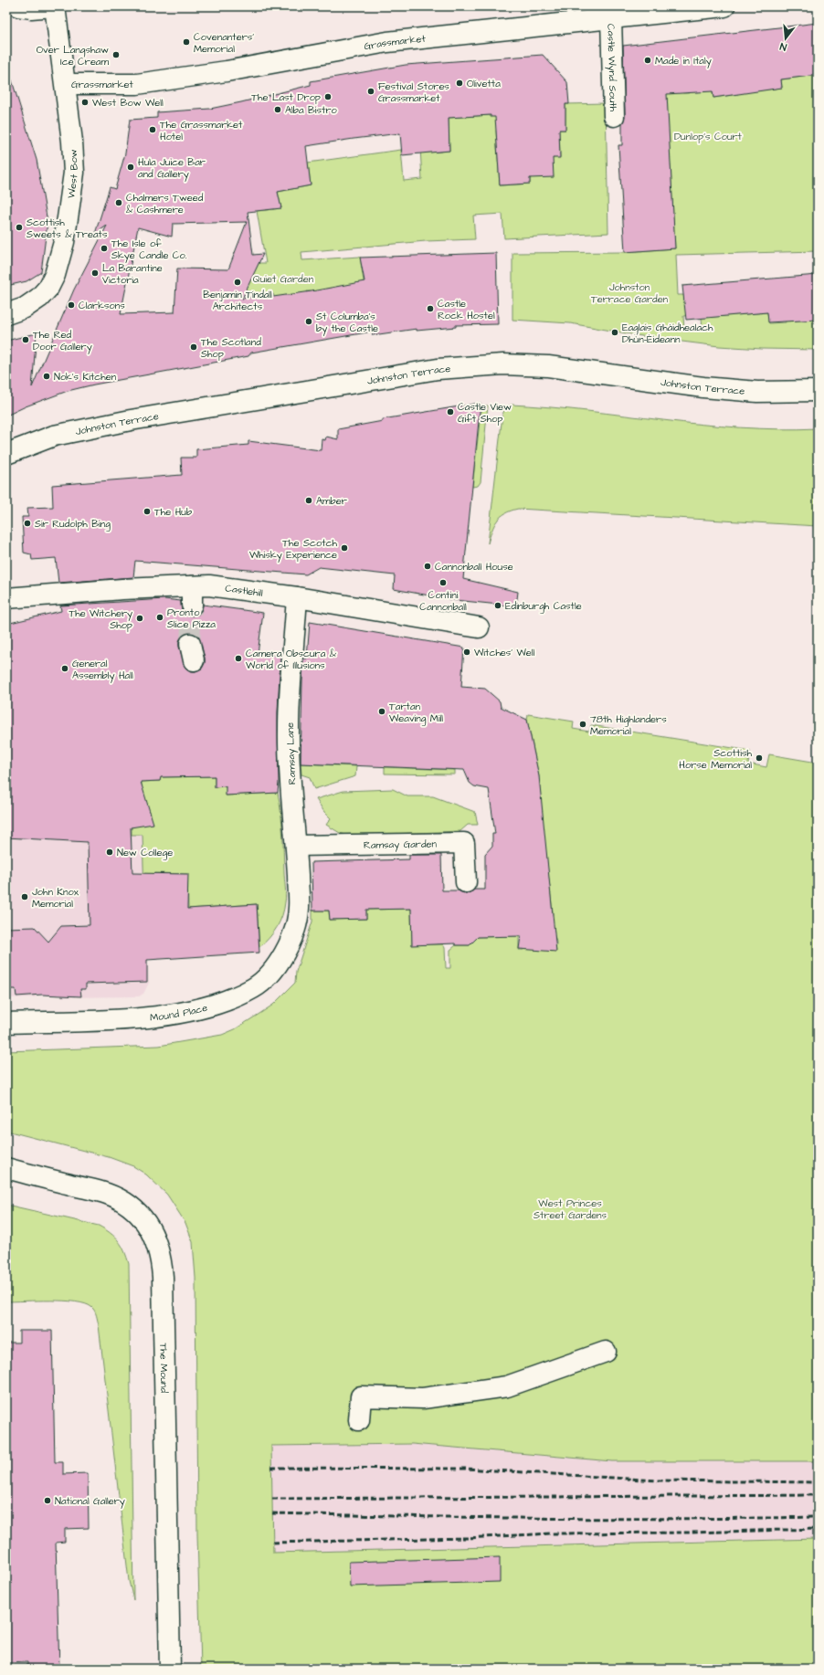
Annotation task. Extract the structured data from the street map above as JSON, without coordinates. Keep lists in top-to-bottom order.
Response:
{
  "streets": {
    "street": [
      "Grassmarket",
      "Castle Wynd South",
      "West Bow",
      "Johnston Terrace",
      "Castlehill",
      "Ramsay Lane",
      "Ramsay Garden",
      "Mound Place",
      "The Mound"
    ]
  },
  "crossings": [
    ["Grassmarket", "Castle Wynd South"],
    ["Grassmarket", "West Bow"],
    ["Castlehill", "Ramsay Lane"],
    ["Ramsay Lane", "Ramsay Garden"],
    ["Ramsay Lane", "Mound Place"]
  ],
  "parks": [
    "Dunlop's Court",
    "Quiet Garden",
    "Johnston Terrace Garden",
    "West Princes Street Gardens"
  ],
  "places": [
    "Covenanters' Memorial",
    "Over Langshaw Ice Cream",
    "Made in Italy",
    "Olivetta",
    "Festival Stores Grassmarket",
    "The Last Drop",
    "West Bow Well",
    "Alba Bistro",
    "The Grassmarket Hotel",
    "Hula Juice Bar and Gallery",
    "Chalmers Tweed & Cashmere",
    "Scottish Sweets & Treats",
    "The Isle of Skye Candle Co.",
    "La Barantine Victoria",
    "Benjamin Tindall Architects",
    "Clarksons",
    "Castle Rock Hostel",
    "St Columba's by the Castle",
    "Eaglais Ghàidhealach Dhùn-Èideann",
    "The Red Door Gallery",
    "The Scotland Shop",
    "Nok’s Kitchen",
    "Castle View Gift Shop",
    "Amber",
    "The Hub",
    "Sir Rudolph Bing",
    "The Scotch Whisky Experience",
    "Cannonball House",
    "Contini Cannonball",
    "Edinburgh Castle",
    "Pronto Slice Pizza",
    "The Witchery Shop",
    "Witches' Well",
    "Camera Obscura & World of Illusions",
    "General Assembly Hall",
    "Tartan Weaving Mill",
    "78th Highlanders Memorial",
    "Scottish Horse Memorial",
    "New College",
    "John Knox Memorial",
    "National Gallery"
  ],
  "north": "bottom"
}
